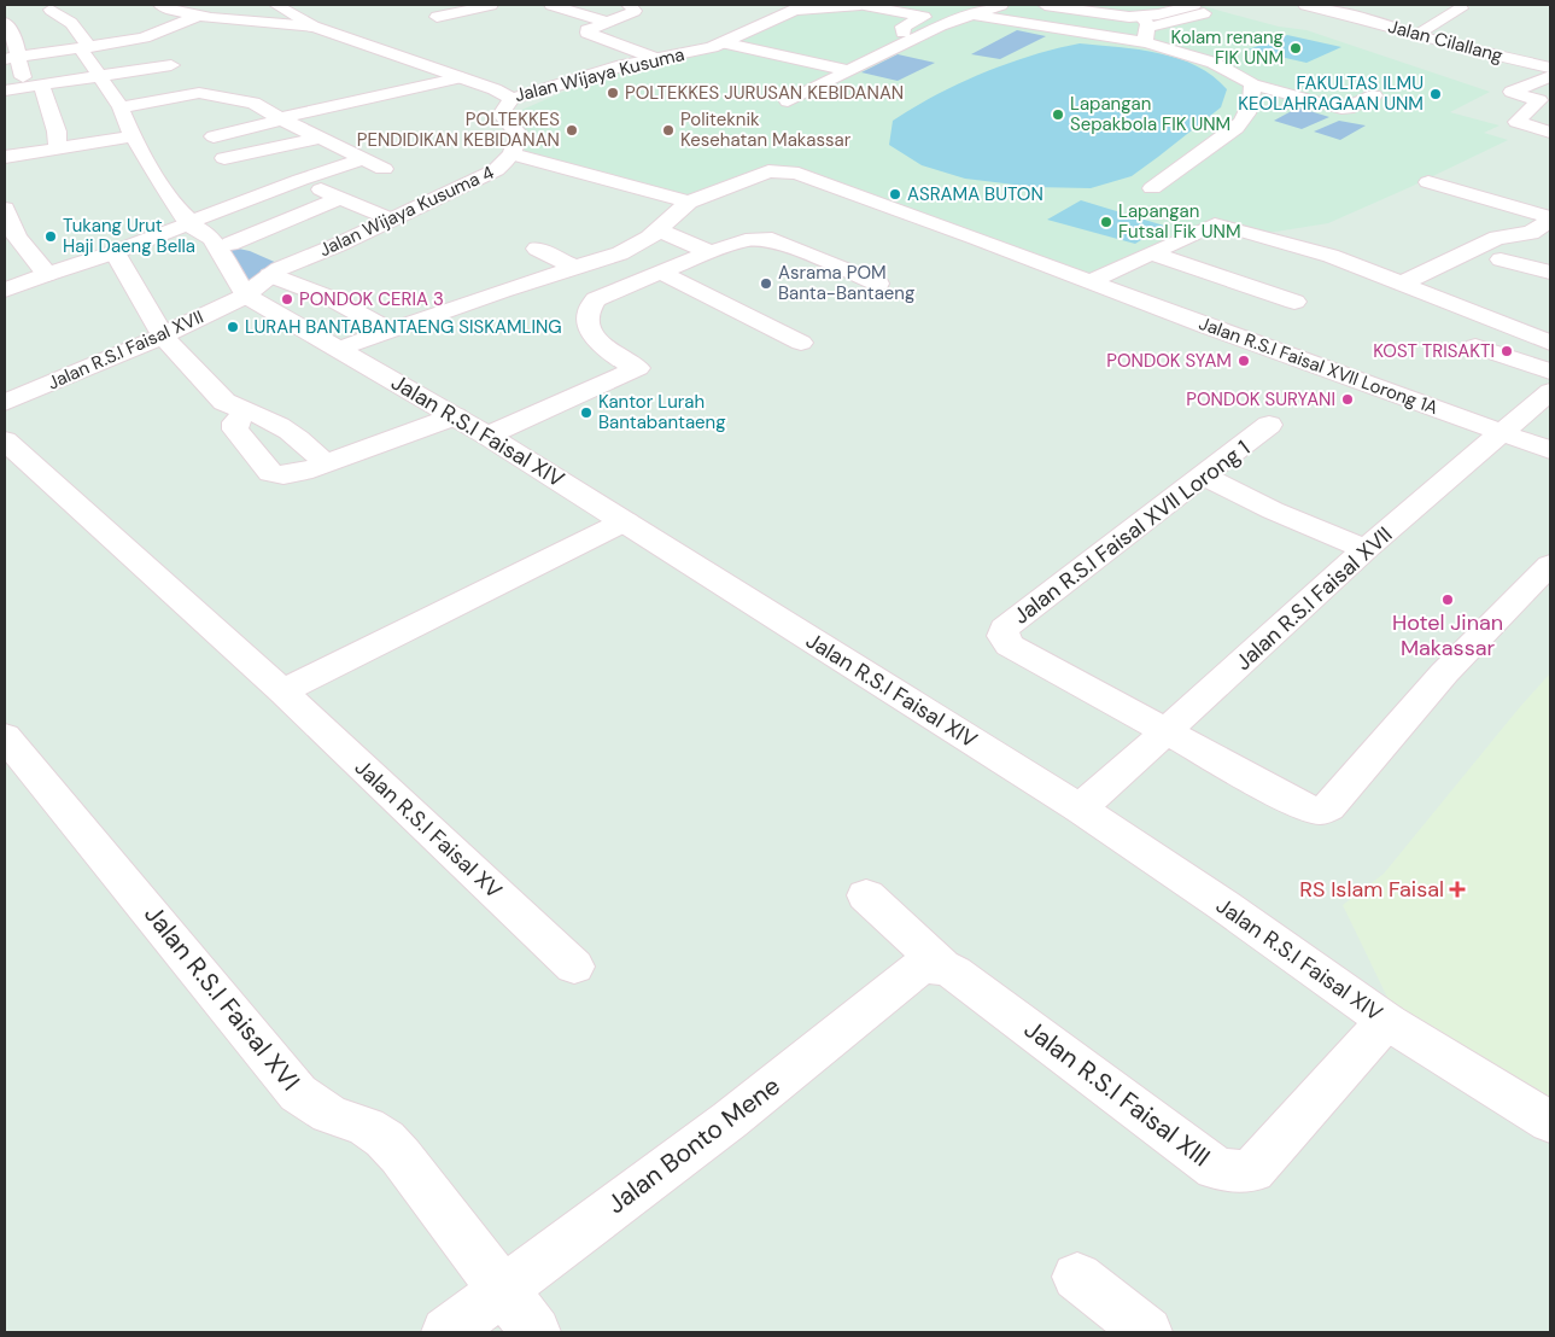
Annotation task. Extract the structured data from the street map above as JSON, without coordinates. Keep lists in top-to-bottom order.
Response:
{
  "streets": {
    "street": [
      "Jalan Cilallang",
      "Jalan Wijaya Kusuma",
      "Jalan Wijaya Kusuma 4",
      "Jalan R.S.I Faisal XVII",
      "Jalan R.S.I Faisal XVII Lorong 1A",
      "Jalan R.S.I Faisal XIV",
      "Jalan R.S.I Faisal XVII Lorong 1",
      "Jalan R.S.I Faisal XV",
      "Jalan R.S.I Faisal XVI",
      "Jalan R.S.I Faisal XIII",
      "Jalan Bonto Mene"
    ]
  },
  "crossings": [
    ["Jalan Wijaya Kusuma", "Jalan Wijaya Kusuma 4"],
    ["Jalan Wijaya Kusuma 4", "Jalan R.S.I Faisal XVII"],
    ["Jalan Wijaya Kusuma 4", "Jalan R.S.I Faisal XIV"],
    ["Jalan R.S.I Faisal XVII", "Jalan R.S.I Faisal XVII Lorong 1A"],
    ["Jalan R.S.I Faisal XVII", "Jalan R.S.I Faisal XIV"],
    ["Jalan R.S.I Faisal XVII", "Jalan R.S.I Faisal XVII Lorong 1"],
    ["Jalan R.S.I Faisal XIV", "Jalan R.S.I Faisal XIII"],
    ["Jalan R.S.I Faisal XVI", "Jalan Bonto Mene"],
    ["Jalan R.S.I Faisal XIII", "Jalan Bonto Mene"]
  ],
  "places": {
    "other": [
      "Kolam renang FIK UNM",
      "POLTEKKES JURUSAN KEBIDANAN",
      "FAKULTAS ILMU KEOLAHRAGAAN UNM",
      "Lapangan Sepakbola FIK UNM",
      "POLTEKKES PENDIDIKAN KEBIDANAN",
      "Politeknik Kesehatan Makassar",
      "ASRAMA BUTON",
      "Lapangan Futsal Fik UNM",
      "Tukang Urut Haji Daeng Bella",
      "Asrama POM Banta-Bantaeng",
      "PONDOK CERIA 3",
      "LURAH BANTABANTAENG SISKAMLING",
      "KOST TRISAKTI",
      "PONDOK SYAM",
      "PONDOK SURYANI",
      "Kantor Lurah Bantabantaeng",
      "Hotel Jinan Makassar"
    ],
    "health": ["RS Islam Faisal"]
  }
}
